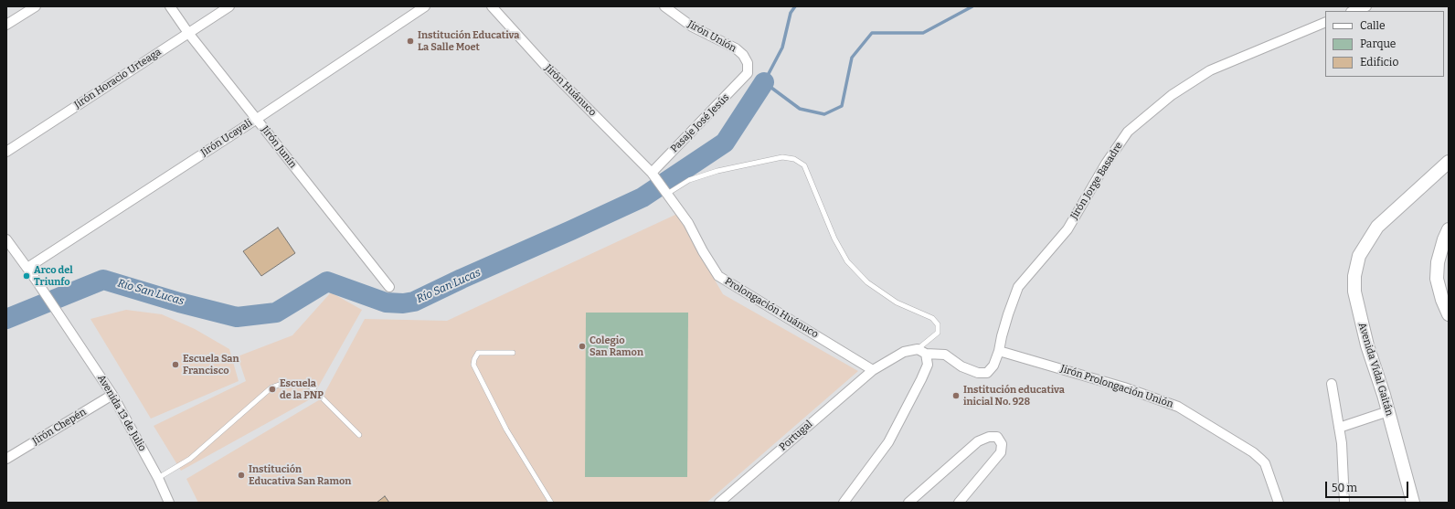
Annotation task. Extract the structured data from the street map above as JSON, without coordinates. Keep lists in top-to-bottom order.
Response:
{
  "streets": {
    "street": [
      "Jirón Unión",
      "Jirón Horacio Urteaga",
      "Jirón Huánuco",
      "Pasaje José Jesús",
      "Jirón Ucayali",
      "Jirón Junín",
      "Jirón Jorge Basadre",
      "Prolongación Huánuco",
      "Avenida Vidal Gaitán",
      "Jirón Prolongación Unión",
      "Avenida 13 de Julio",
      "Jirón Chepén",
      "Portugal"
    ]
  },
  "crossings": [
    ["Jirón Unión", "Pasaje José Jesús"],
    ["Jirón Horacio Urteaga", "Jirón Junín"],
    ["Jirón Huánuco", "Pasaje José Jesús"],
    ["Jirón Huánuco", "Prolongación Huánuco"],
    ["Pasaje José Jesús", "Prolongación Huánuco"],
    ["Jirón Ucayali", "Jirón Junín"],
    ["Jirón Ucayali", "Avenida 13 de Julio"],
    ["Jirón Jorge Basadre", "Jirón Prolongación Unión"],
    ["Jirón Jorge Basadre", "Portugal"],
    ["Prolongación Huánuco", "Portugal"],
    ["Avenida 13 de Julio", "Jirón Chepén"]
  ],
  "water": ["Río San Lucas"],
  "places": [
    "Institución Educativa La Salle Moet",
    "Arco del Triunfo",
    "Colegio San Ramon",
    "Escuela San Francisco",
    "Escuela de la PNP",
    "Institución educativa inicial No. 928",
    "Institución Educativa San Ramon"
  ],
  "legend": ["Calle", "Parque", "Edificio"],
  "scale_bar": "50 m"
}
